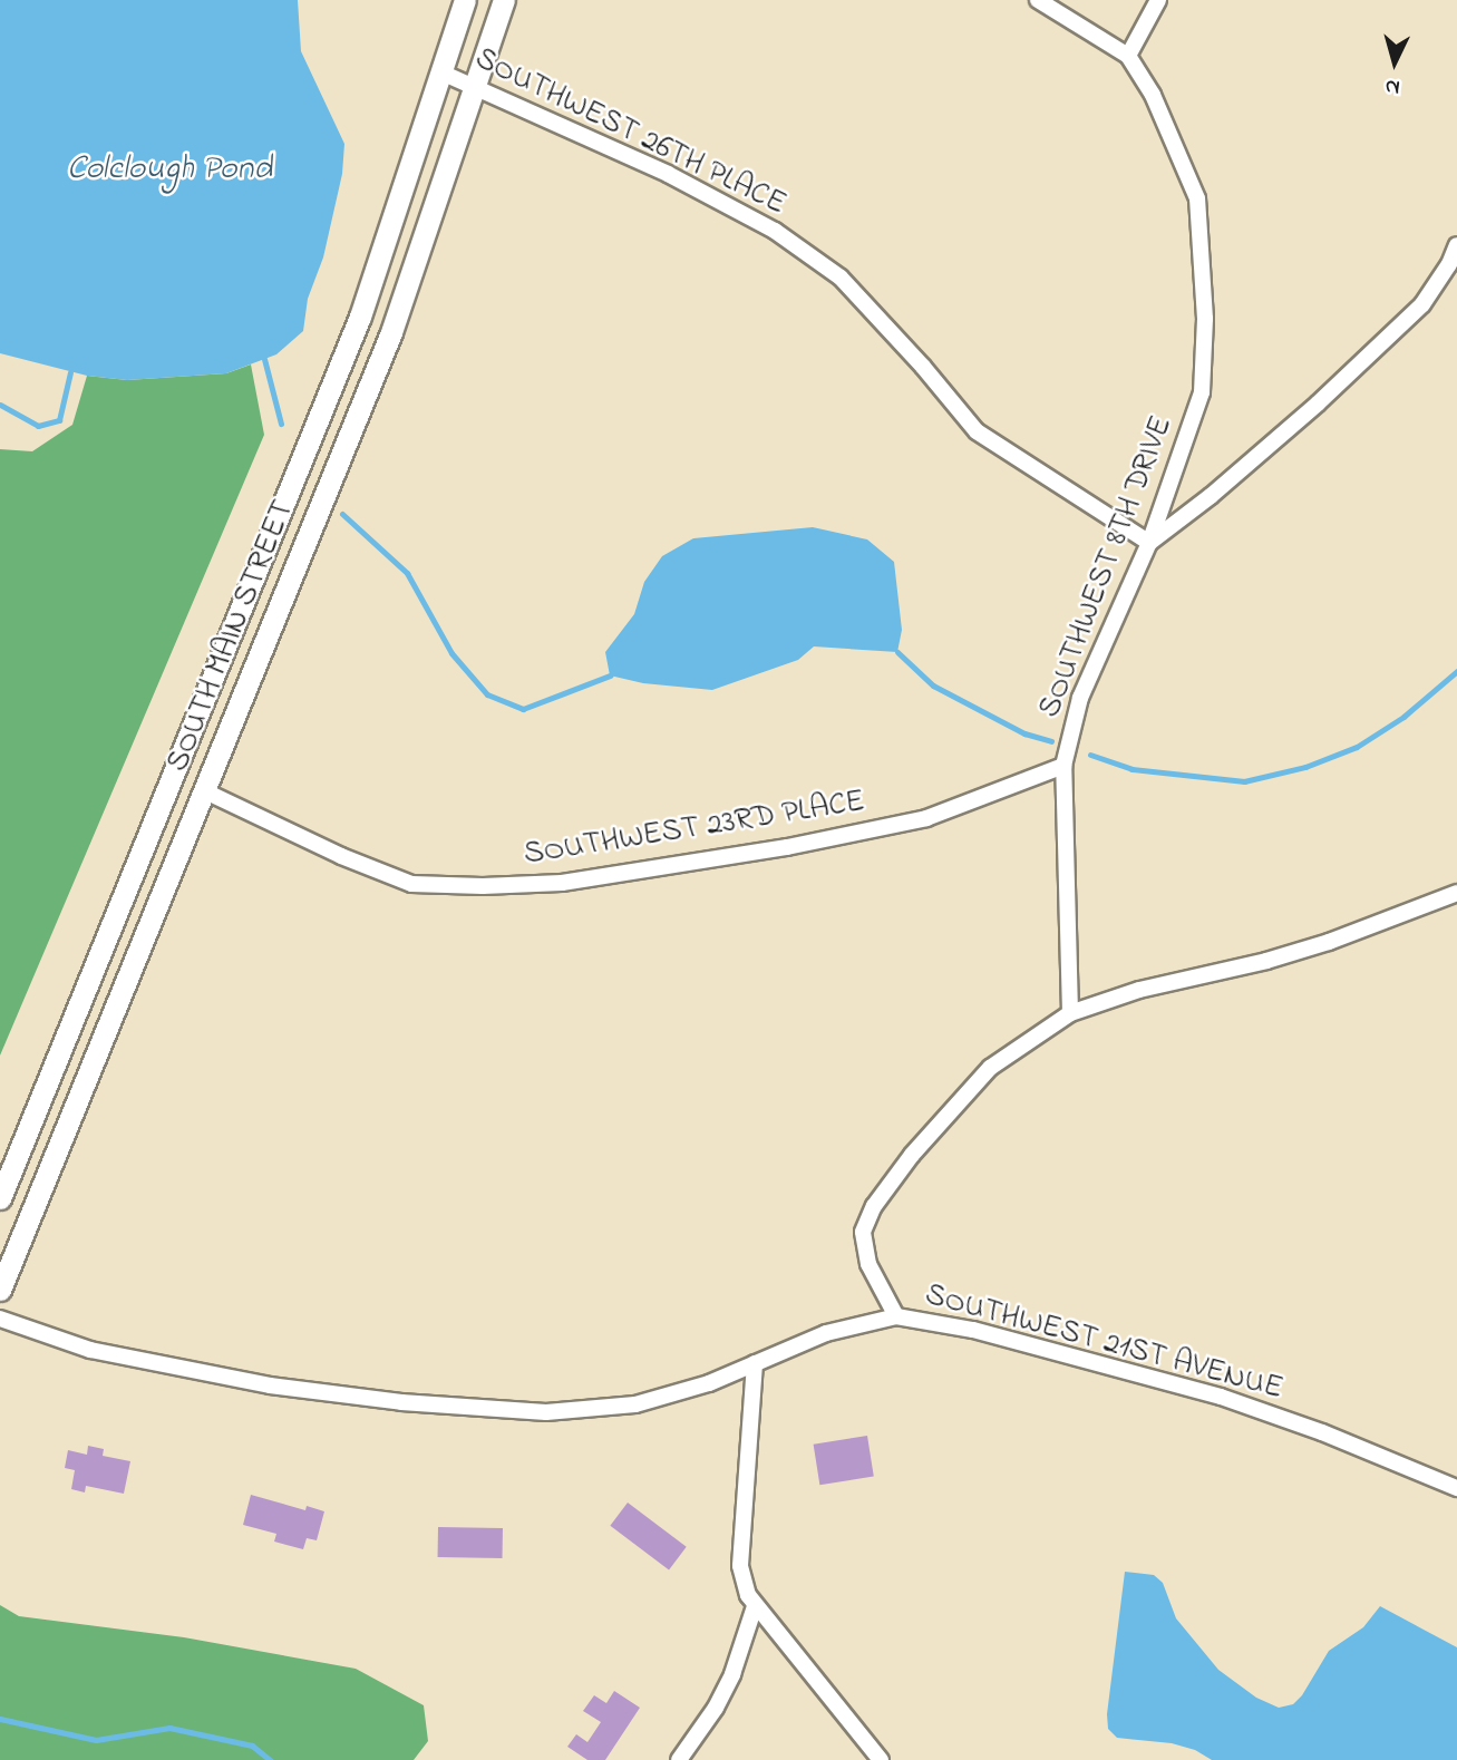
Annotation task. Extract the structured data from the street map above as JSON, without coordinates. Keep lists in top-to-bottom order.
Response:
{
  "streets": {
    "main road": ["SOUTH MAIN STREET"],
    "street": [
      "SOUTHWEST 26TH PLACE",
      "SOUTHWEST 8TH DRIVE",
      "SOUTHWEST 23RD PLACE",
      "SOUTHWEST 21ST AVENUE"
    ]
  },
  "crossings": [
    ["SOUTHWEST 26TH PLACE", "SOUTHWEST 8TH DRIVE"],
    ["SOUTHWEST 26TH PLACE", "SOUTH MAIN STREET"],
    ["SOUTHWEST 8TH DRIVE", "SOUTHWEST 23RD PLACE"],
    ["SOUTH MAIN STREET", "SOUTHWEST 23RD PLACE"]
  ],
  "water": ["Colclough Pond"],
  "north": "bottom"
}
